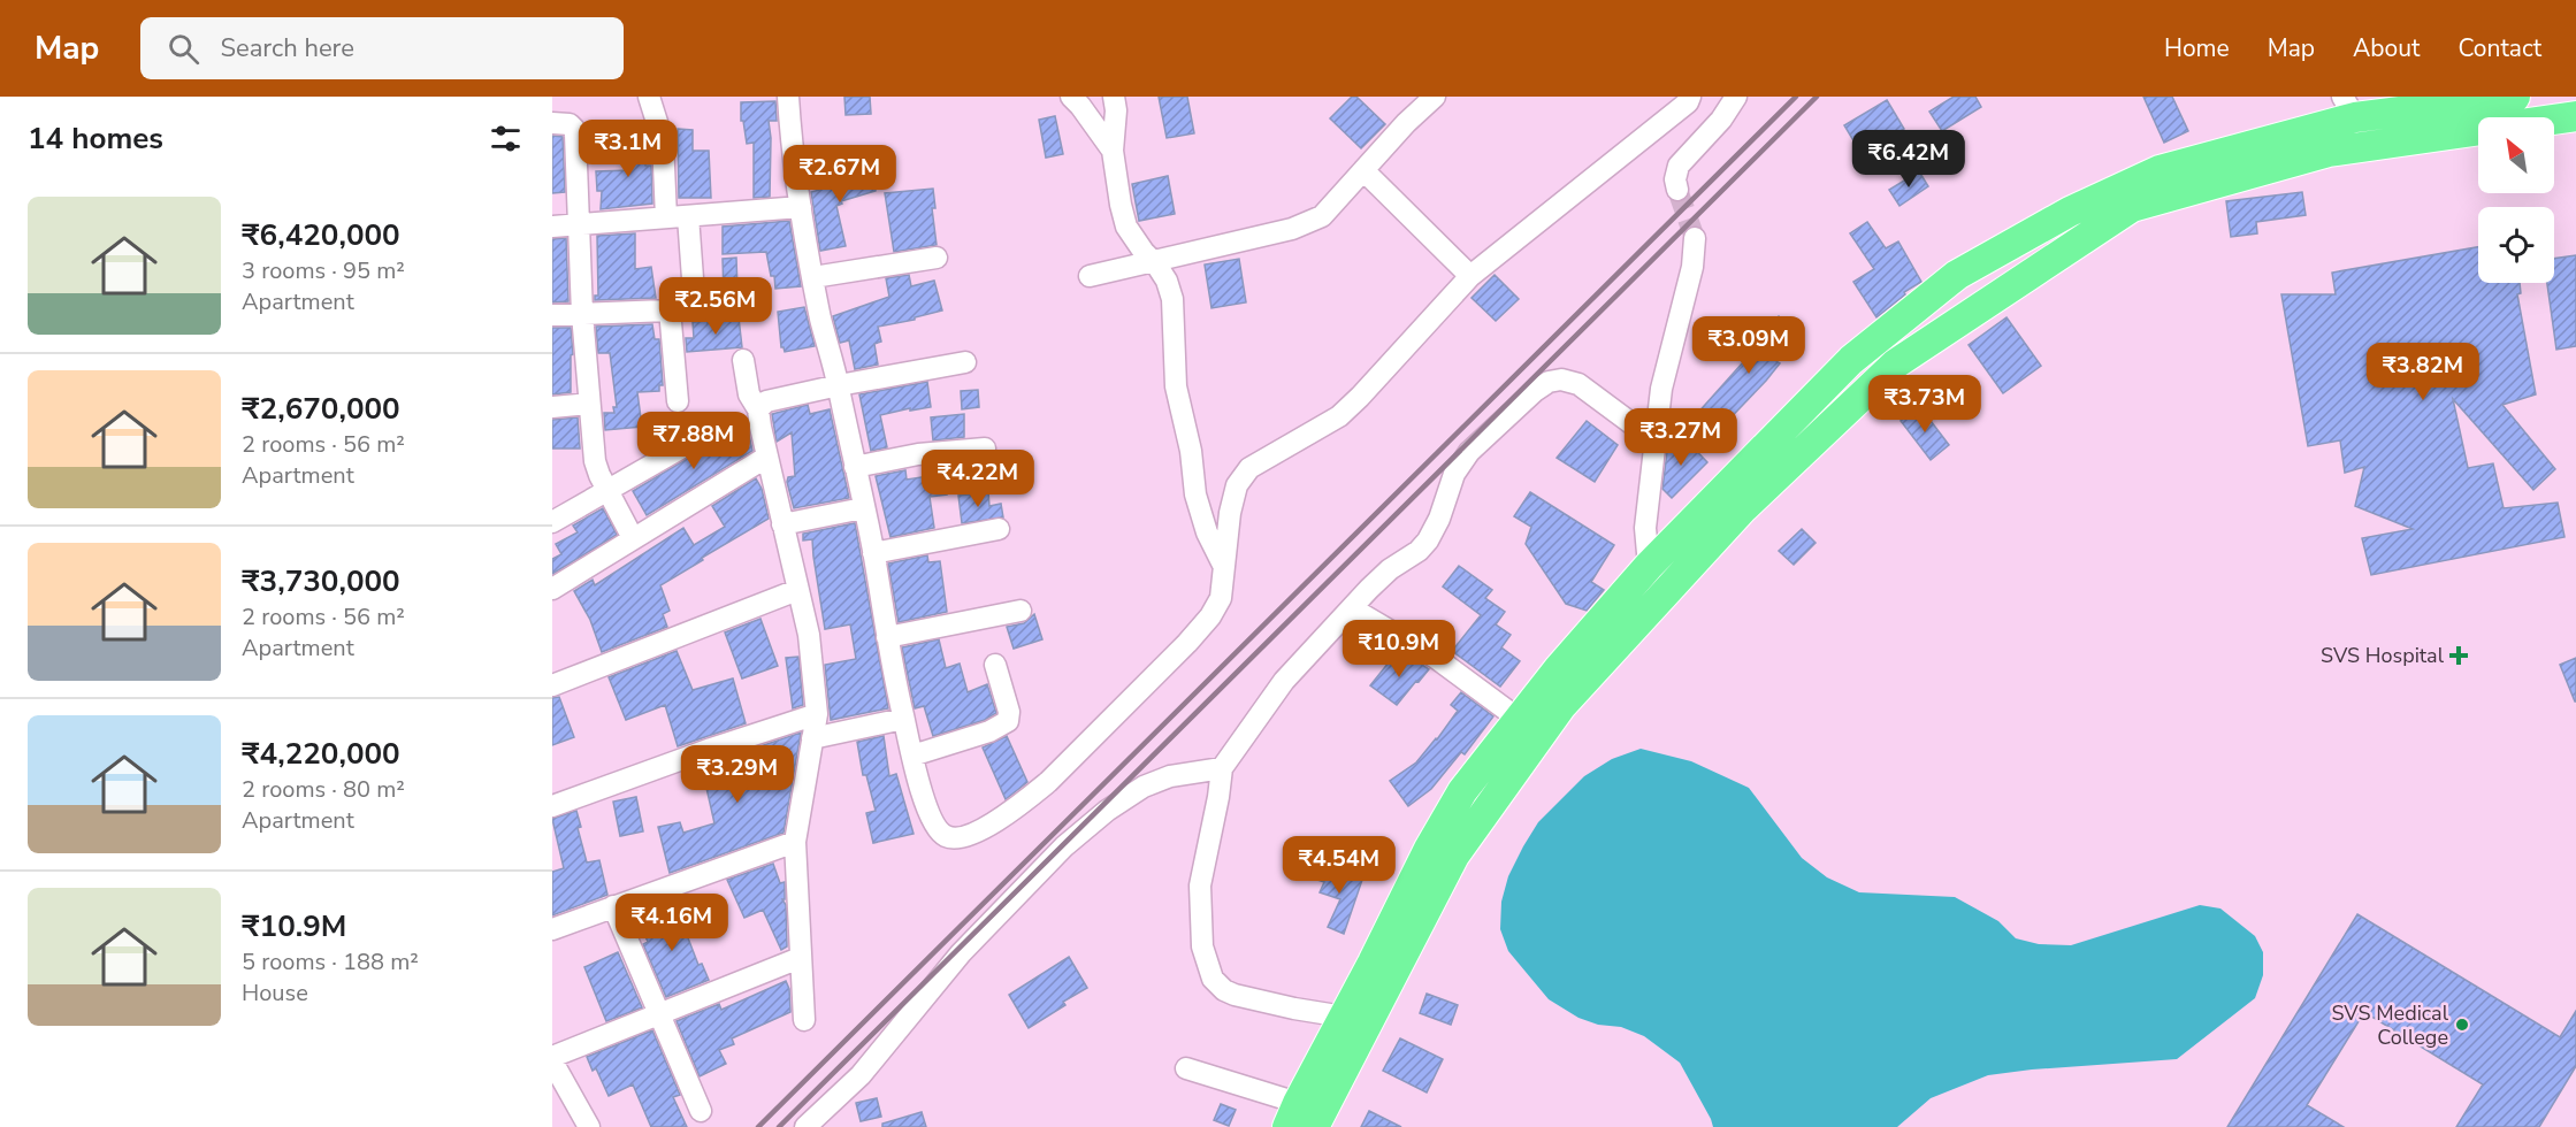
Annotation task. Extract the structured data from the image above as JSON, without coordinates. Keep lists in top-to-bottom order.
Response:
{
  "places": {
    "health": ["SVS Hospital"],
    "other": ["SVS Medical College"]
  },
  "north": "top left",
  "page": {
    "header": "Map",
    "search": "Search here",
    "nav": [
      "Home",
      "Map",
      "About",
      "Contact"
    ],
    "heading": "14 homes",
    "price": [
      "₹3.1M",
      "₹6.42M",
      "₹2.67M",
      "₹2.56M",
      "₹3.09M",
      "₹3.82M",
      "₹3.73M",
      "₹3.27M",
      "₹7.88M",
      "₹4.22M",
      "₹10.9M",
      "₹3.29M",
      "₹4.54M",
      "₹4.16M"
    ],
    "list": [
      {
        "name": "₹6,420,000",
        "note": "3 rooms · 95 m² · Apartment"
      },
      {
        "name": "₹2,670,000",
        "note": "2 rooms · 56 m² · Apartment"
      },
      {
        "name": "₹3,730,000",
        "note": "2 rooms · 56 m² · Apartment"
      },
      {
        "name": "₹4,220,000",
        "note": "2 rooms · 80 m² · Apartment"
      },
      {
        "name": "₹10.9M",
        "note": "5 rooms · 188 m² · House"
      }
    ]
  }
}
